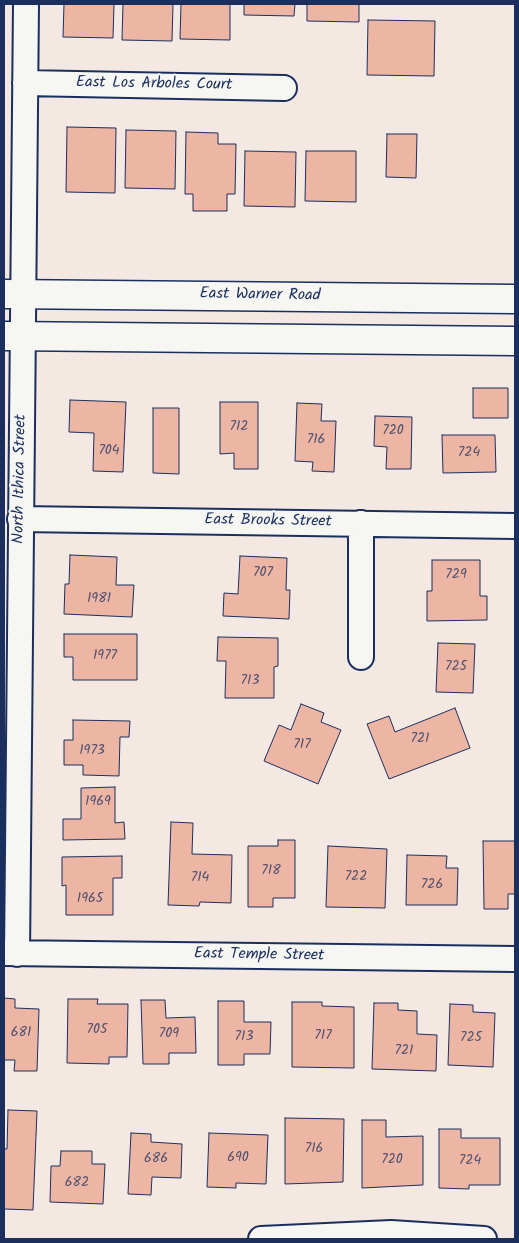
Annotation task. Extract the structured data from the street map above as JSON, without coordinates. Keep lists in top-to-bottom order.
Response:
{
  "streets": {
    "main road": ["East Warner Road"],
    "street": [
      "East Los Arboles Court",
      "North Ithica Street",
      "East Brooks Street",
      "East Temple Street"
    ]
  },
  "crossings": [
    ["East Los Arboles Court", "North Ithica Street"],
    ["East Warner Road", "North Ithica Street"],
    ["North Ithica Street", "East Brooks Street"],
    ["North Ithica Street", "East Temple Street"]
  ],
  "house_numbers": [
    "712",
    "720",
    "716",
    "704",
    "724",
    "707",
    "729",
    "1981",
    "1977",
    "725",
    "713",
    "721",
    "717",
    "1973",
    "1969",
    "718",
    "722",
    "714",
    "726",
    "1965",
    "705",
    "681",
    "709",
    "717",
    "713",
    "725",
    "721",
    "716",
    "690",
    "686",
    "720",
    "724",
    "682"
  ]
}
